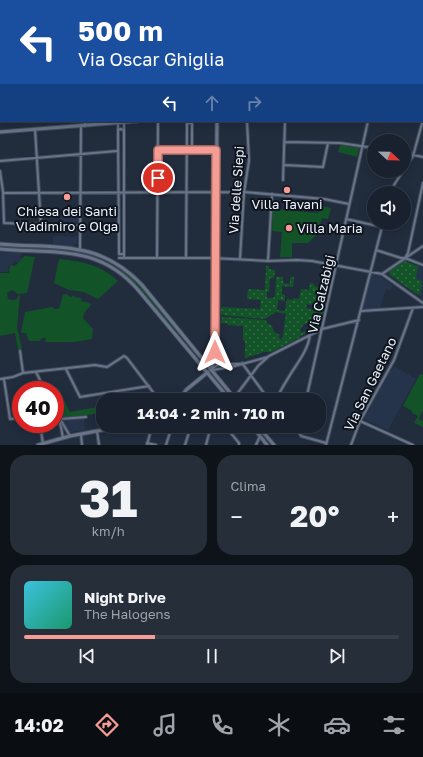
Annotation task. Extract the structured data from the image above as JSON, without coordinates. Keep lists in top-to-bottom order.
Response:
{
  "streets": {
    "street": ["Via delle Siepi", "Via Calzabigi", "Via San Gaetano"]
  },
  "places": ["Villa Tavani", "Chiesa dei Santi Vladimiro e Olga", "Villa Maria"],
  "north": "right",
  "page": {
    "turn": ["500 m", "Via Oscar Ghiglia"],
    "limit": "40",
    "trip": "14:04 · 2 min · 710 m",
    "tile": [
      ["31", "km/h"],
      "Clima"
    ],
    "heat": ["−", "20°", "+"],
    "song": ["Night Drive", "The Halogens"],
    "tabs": "14:02"
  }
}
